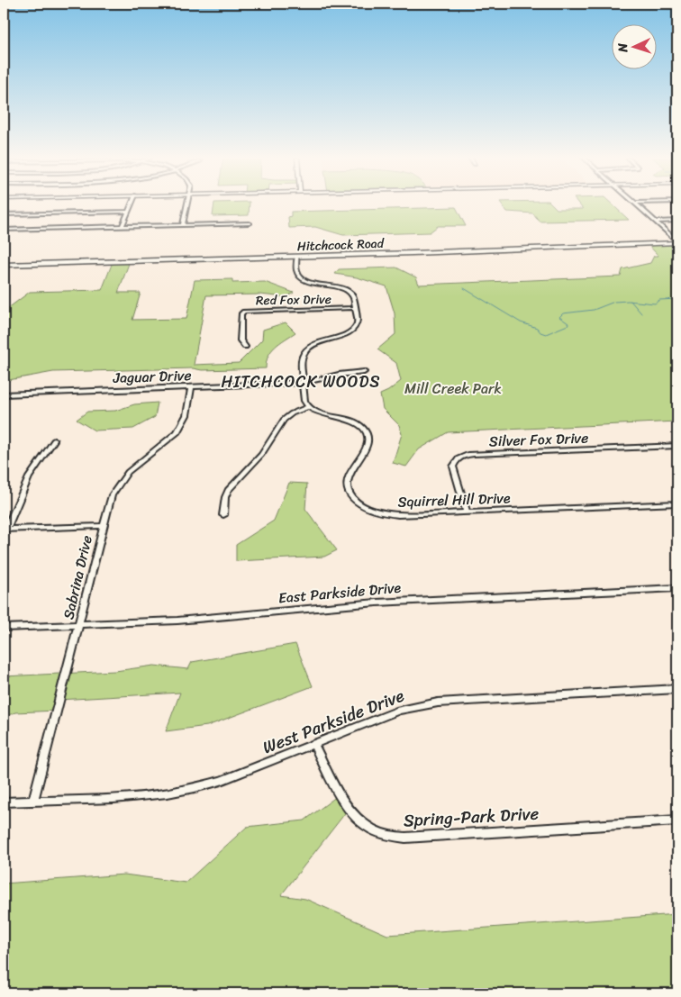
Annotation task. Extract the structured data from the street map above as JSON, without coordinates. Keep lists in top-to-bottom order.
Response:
{
  "streets": {
    "street": [
      "Hitchcock Road",
      "Red Fox Drive",
      "Jaguar Drive",
      "Silver Fox Drive",
      "Squirrel Hill Drive",
      "Sabrina Drive",
      "East Parkside Drive",
      "West Parkside Drive",
      "Spring-Park Drive"
    ]
  },
  "crossings": [
    ["Jaguar Drive", "Sabrina Drive"],
    ["Silver Fox Drive", "Squirrel Hill Drive"],
    ["Sabrina Drive", "East Parkside Drive"],
    ["Sabrina Drive", "West Parkside Drive"],
    ["West Parkside Drive", "Spring-Park Drive"]
  ],
  "districts": ["HITCHCOCK WOODS"],
  "parks": ["Mill Creek Park"],
  "north": "left"
}
